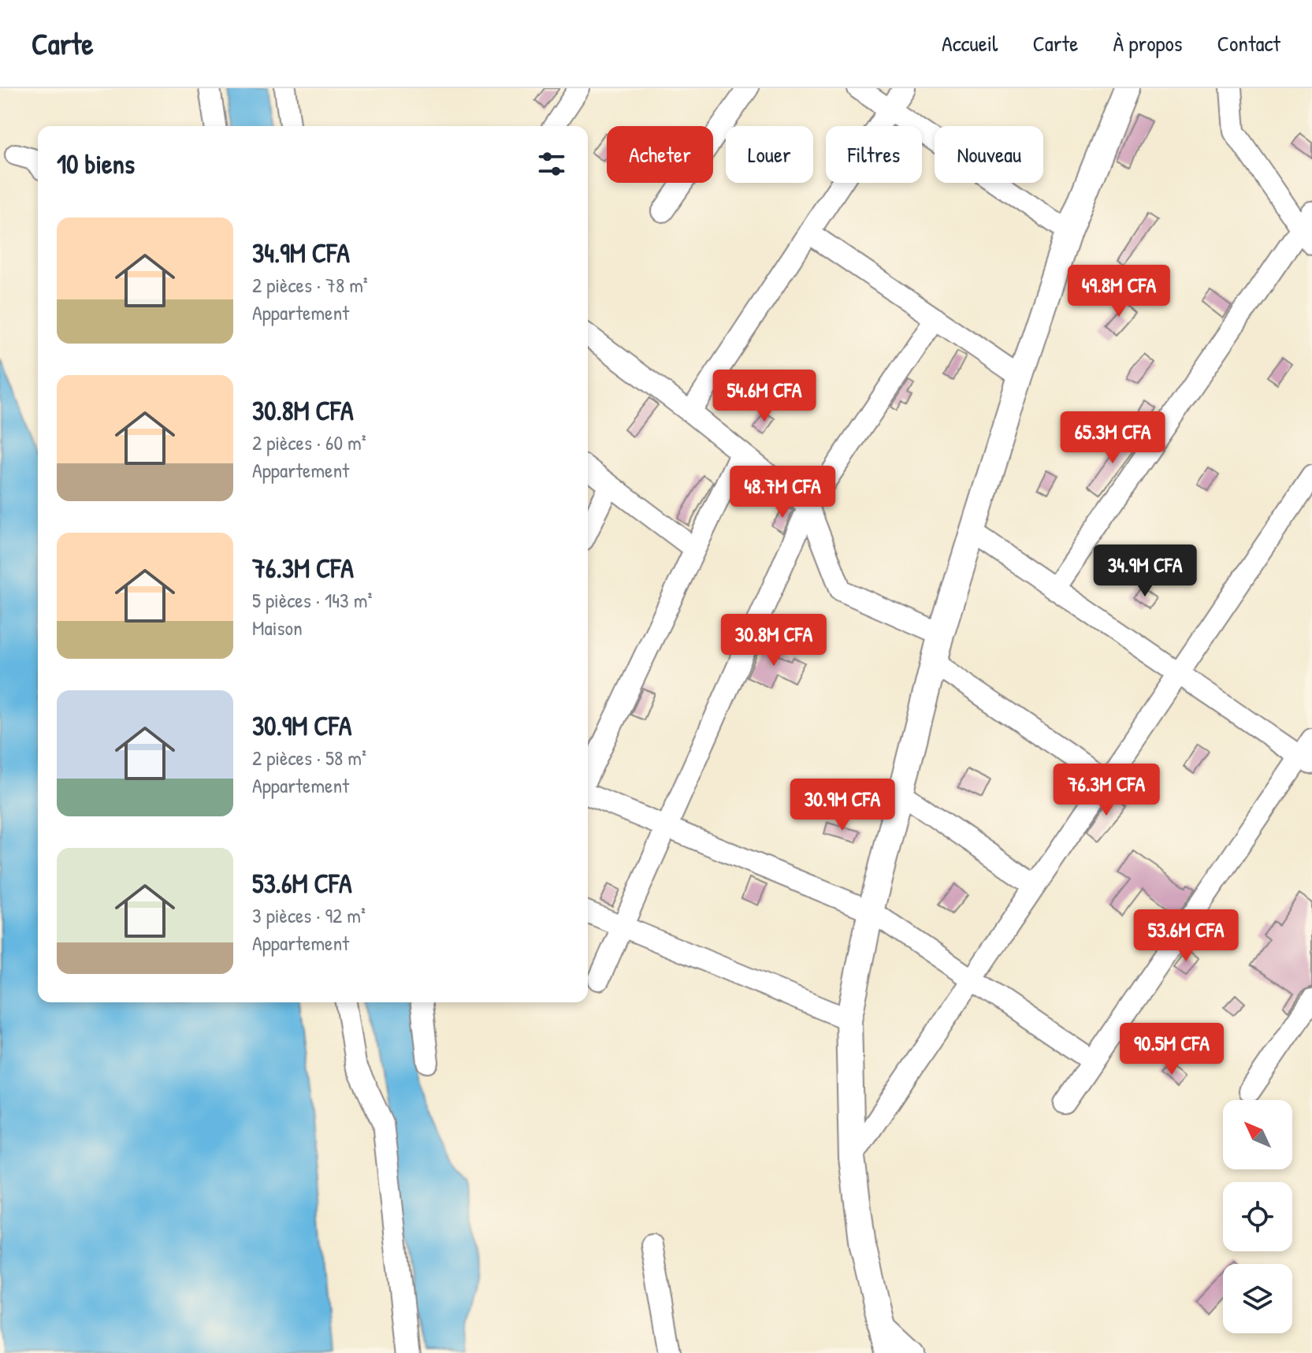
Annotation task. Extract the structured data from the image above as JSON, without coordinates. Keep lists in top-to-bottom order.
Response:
{
  "north": "top left",
  "page": {
    "header": "Carte",
    "nav": [
      "Accueil",
      "Carte",
      "À propos",
      "Contact"
    ],
    "chip": [
      "Acheter",
      "Louer",
      "Filtres",
      "Nouveau"
    ],
    "heading": "10 biens",
    "list": [
      {
        "name": "34.9M CFA",
        "note": "2 pièces · 78 m² · Appartement"
      },
      {
        "name": "30.8M CFA",
        "note": "2 pièces · 60 m² · Appartement"
      },
      {
        "name": "76.3M CFA",
        "note": "5 pièces · 143 m² · Maison"
      },
      {
        "name": "30.9M CFA",
        "note": "2 pièces · 58 m² · Appartement"
      },
      {
        "name": "53.6M CFA",
        "note": "3 pièces · 92 m² · Appartement"
      }
    ],
    "price": [
      "49.8M CFA",
      "54.6M CFA",
      "65.3M CFA",
      "48.7M CFA",
      "34.9M CFA",
      "30.8M CFA",
      "76.3M CFA",
      "30.9M CFA",
      "53.6M CFA",
      "90.5M CFA"
    ]
  }
}
